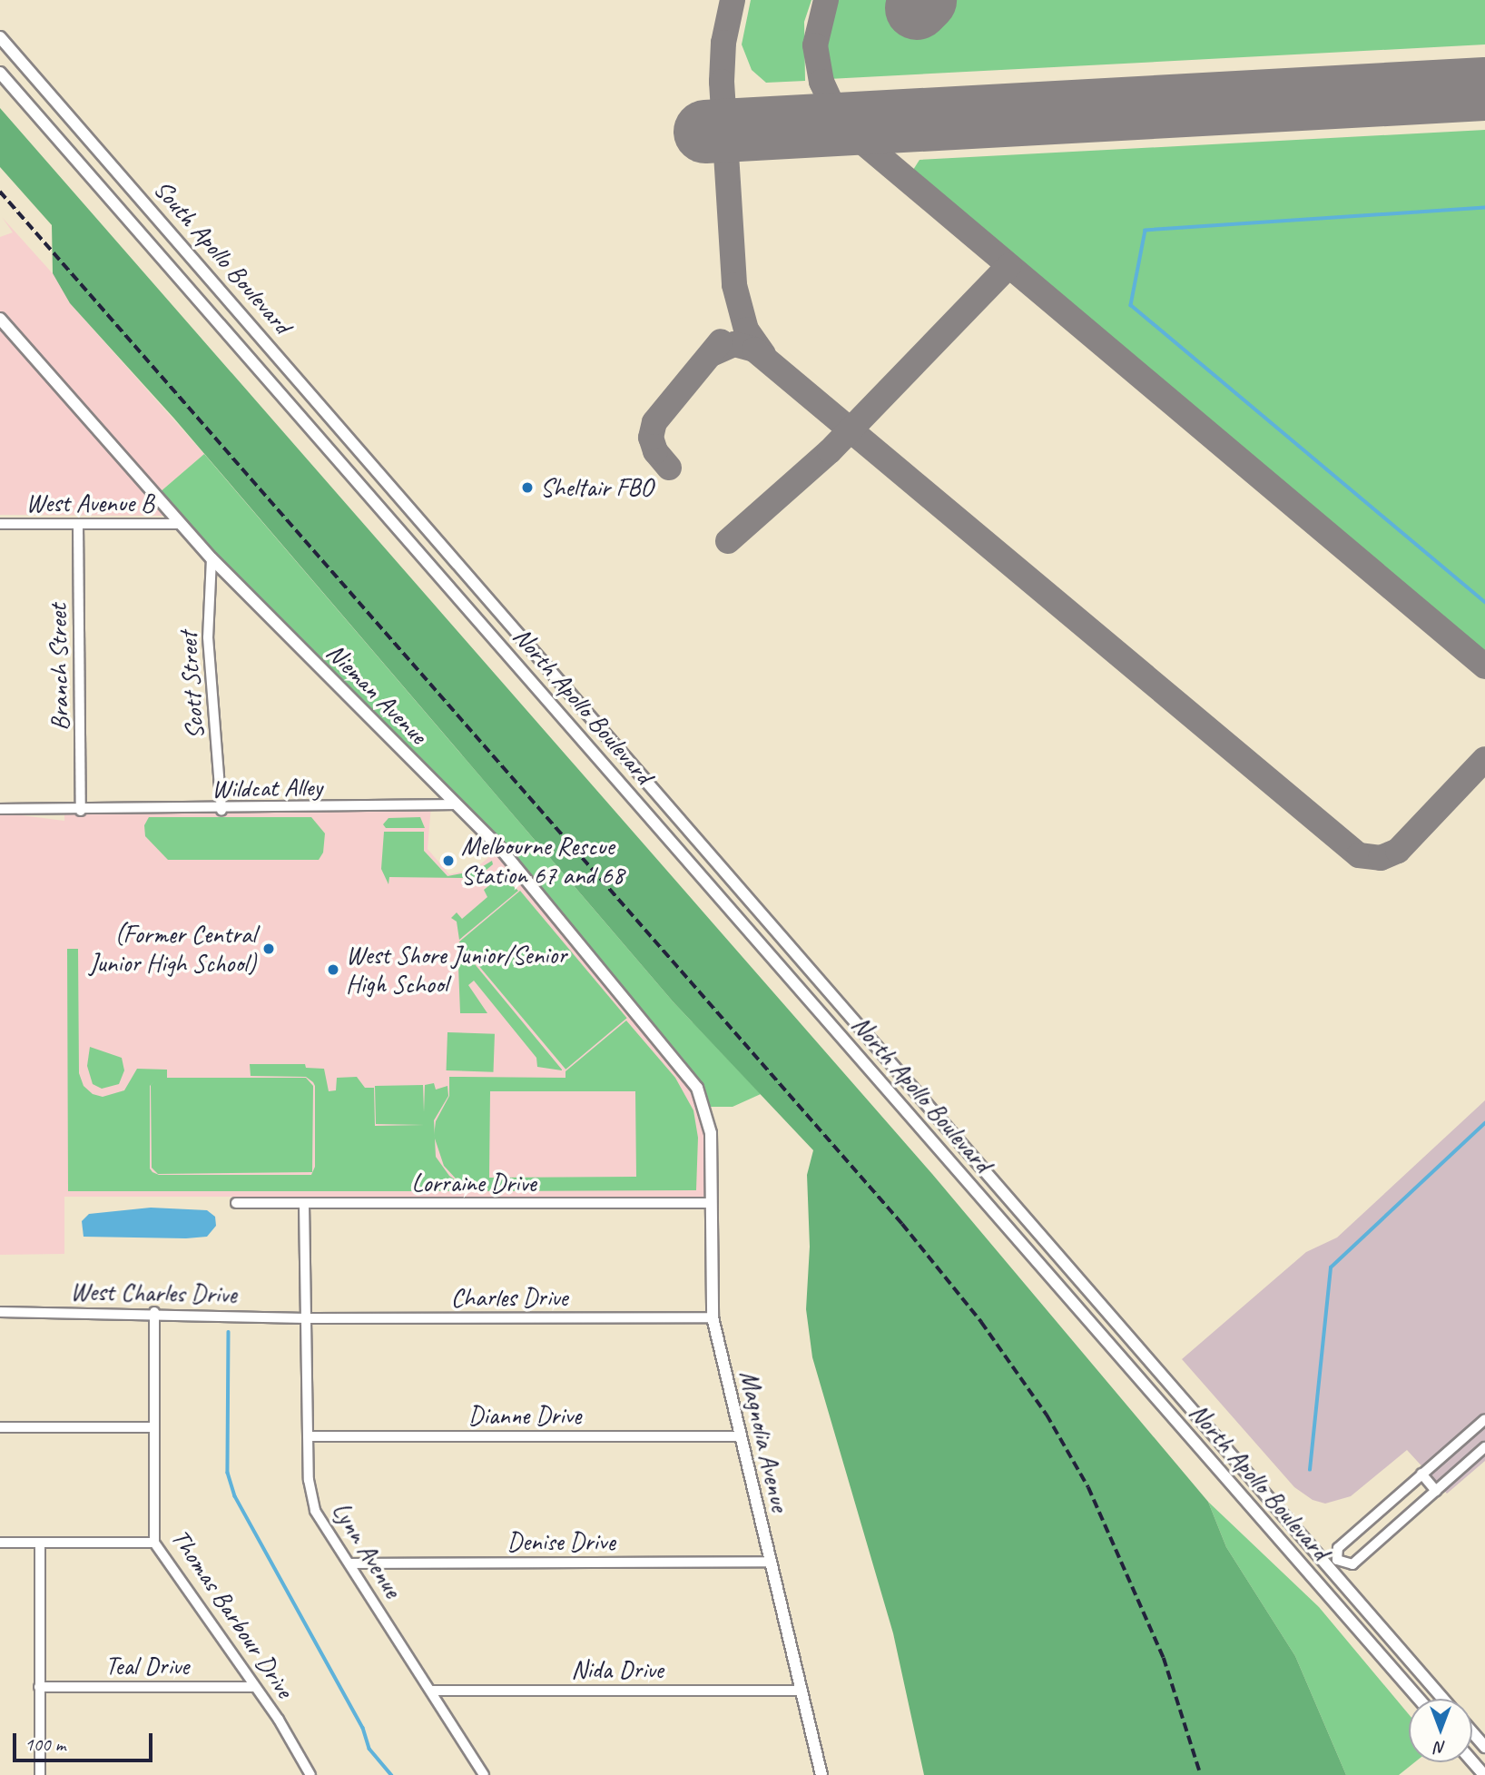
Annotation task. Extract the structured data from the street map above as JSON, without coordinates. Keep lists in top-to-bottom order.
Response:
{
  "streets": {
    "street": [
      "South Apollo Boulevard",
      "West Avenue B",
      "Branch Street",
      "Scott Street",
      "Nieman Avenue",
      "North Apollo Boulevard",
      "Wildcat Alley",
      "Lorraine Drive",
      "West Charles Drive",
      "Charles Drive",
      "Dianne Drive",
      "Magnolia Avenue",
      "Denise Drive",
      "Lynn Avenue",
      "Thomas Barbour Drive",
      "Teal Drive",
      "Nida Drive"
    ]
  },
  "crossings": [
    ["South Apollo Boulevard", "North Apollo Boulevard"],
    ["West Avenue B", "Branch Street"],
    ["West Avenue B", "Nieman Avenue"],
    ["Branch Street", "Wildcat Alley"],
    ["Scott Street", "Nieman Avenue"],
    ["Scott Street", "Wildcat Alley"],
    ["Nieman Avenue", "Wildcat Alley"],
    ["Nieman Avenue", "Magnolia Avenue"],
    ["Lorraine Drive", "Magnolia Avenue"],
    ["Lorraine Drive", "Lynn Avenue"],
    ["West Charles Drive", "Charles Drive"],
    ["West Charles Drive", "Lynn Avenue"],
    ["West Charles Drive", "Thomas Barbour Drive"],
    ["Charles Drive", "Magnolia Avenue"],
    ["Charles Drive", "Lynn Avenue"],
    ["Dianne Drive", "Magnolia Avenue"],
    ["Dianne Drive", "Lynn Avenue"],
    ["Magnolia Avenue", "Denise Drive"],
    ["Magnolia Avenue", "Nida Drive"],
    ["Denise Drive", "Lynn Avenue"],
    ["Lynn Avenue", "Nida Drive"],
    ["Thomas Barbour Drive", "Teal Drive"]
  ],
  "places": [
    "Sheltair FBO",
    "Melbourne Rescue Station 67 and 68",
    "(Former Central Junior High School)",
    "West Shore Junior/Senior High School"
  ],
  "scale_bar": "100 m",
  "north": "bottom"
}
